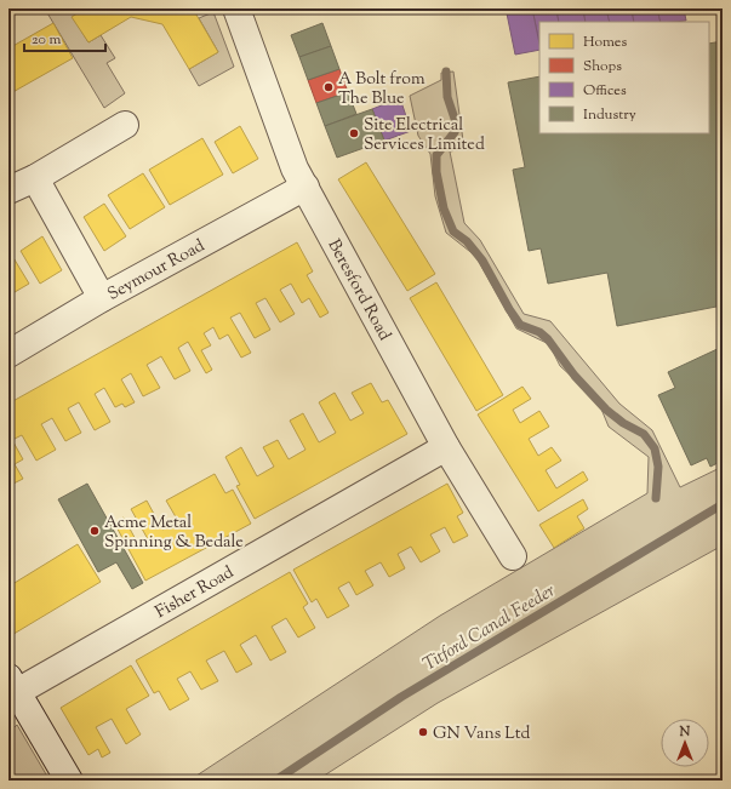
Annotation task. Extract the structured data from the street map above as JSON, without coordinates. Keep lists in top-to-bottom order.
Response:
{
  "streets": {
    "street": ["Seymour Road", "Beresford Road", "Fisher Road"]
  },
  "crossings": [
    ["Seymour Road", "Beresford Road"],
    ["Beresford Road", "Fisher Road"]
  ],
  "water": ["Titford Canal Feeder"],
  "places": [
    "A Bolt from The Blue",
    "Site Electrical Services Limited",
    "Acme Metal Spinning & Bedale",
    "GN Vans Ltd"
  ],
  "legend": [
    "Homes",
    "Shops",
    "Offices",
    "Industry"
  ],
  "scale_bar": "20 m",
  "north": "top"
}
